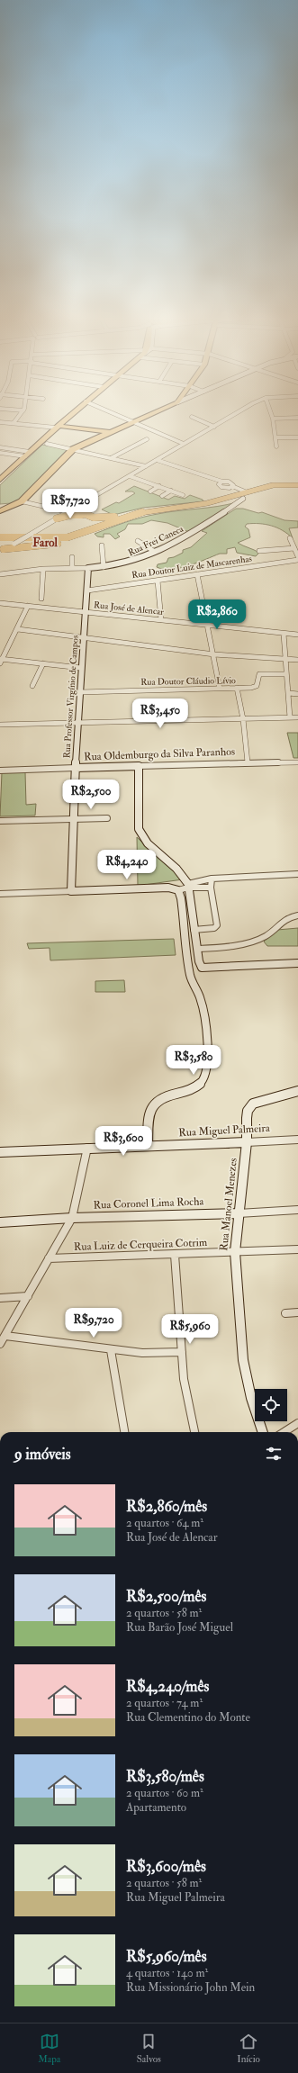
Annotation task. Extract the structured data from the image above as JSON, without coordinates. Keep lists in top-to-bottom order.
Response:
{
  "streets": {
    "street": [
      "Rua Frei Caneca",
      "Rua Doutor Luiz de Mascarenhas",
      "Rua José de Alencar",
      "Rua Doutor Cláudio Lívio",
      "Rua Professor Virgínio de Campos",
      "Rua Oldemburgo da Silva Paranhos",
      "Rua Miguel Palmeira",
      "Rua Coronel Lima Rocha",
      "Rua Manoel Menezes",
      "Rua Luiz de Cerqueira Cotrim"
    ]
  },
  "crossings": [
    ["Rua Frei Caneca", "Rua Professor Virgínio de Campos"],
    ["Rua Doutor Luiz de Mascarenhas", "Rua Professor Virgínio de Campos"],
    ["Rua José de Alencar", "Rua Professor Virgínio de Campos"],
    ["Rua Doutor Cláudio Lívio", "Rua Professor Virgínio de Campos"],
    ["Rua Professor Virgínio de Campos", "Rua Oldemburgo da Silva Paranhos"],
    ["Rua Miguel Palmeira", "Rua Manoel Menezes"],
    ["Rua Coronel Lima Rocha", "Rua Manoel Menezes"],
    ["Rua Manoel Menezes", "Rua Luiz de Cerqueira Cotrim"]
  ],
  "districts": ["Farol"],
  "page": {
    "price": [
      "R$7,720",
      "R$2,860",
      "R$3,450",
      "R$2,500",
      "R$4,240",
      "R$3,580",
      "R$3,600",
      "R$9,720",
      "R$5,960"
    ],
    "heading": "9 imóveis",
    "list": [
      {
        "name": "R$2,860/mês",
        "note": "2 quartos · 64 m² · Rua José de Alencar"
      },
      {
        "name": "R$2,500/mês",
        "note": "2 quartos · 58 m² · Rua Barão José Miguel"
      },
      {
        "name": "R$4,240/mês",
        "note": "2 quartos · 74 m² · Rua Clementino do Monte"
      },
      {
        "name": "R$3,580/mês",
        "note": "2 quartos · 60 m² · Apartamento"
      },
      {
        "name": "R$3,600/mês",
        "note": "2 quartos · 58 m² · Rua Miguel Palmeira"
      },
      {
        "name": "R$5,960/mês",
        "note": "4 quartos · 140 m² · Rua Missionário John Mein"
      }
    ],
    "tabs": ["Mapa", "Salvos", "Início"]
  }
}
